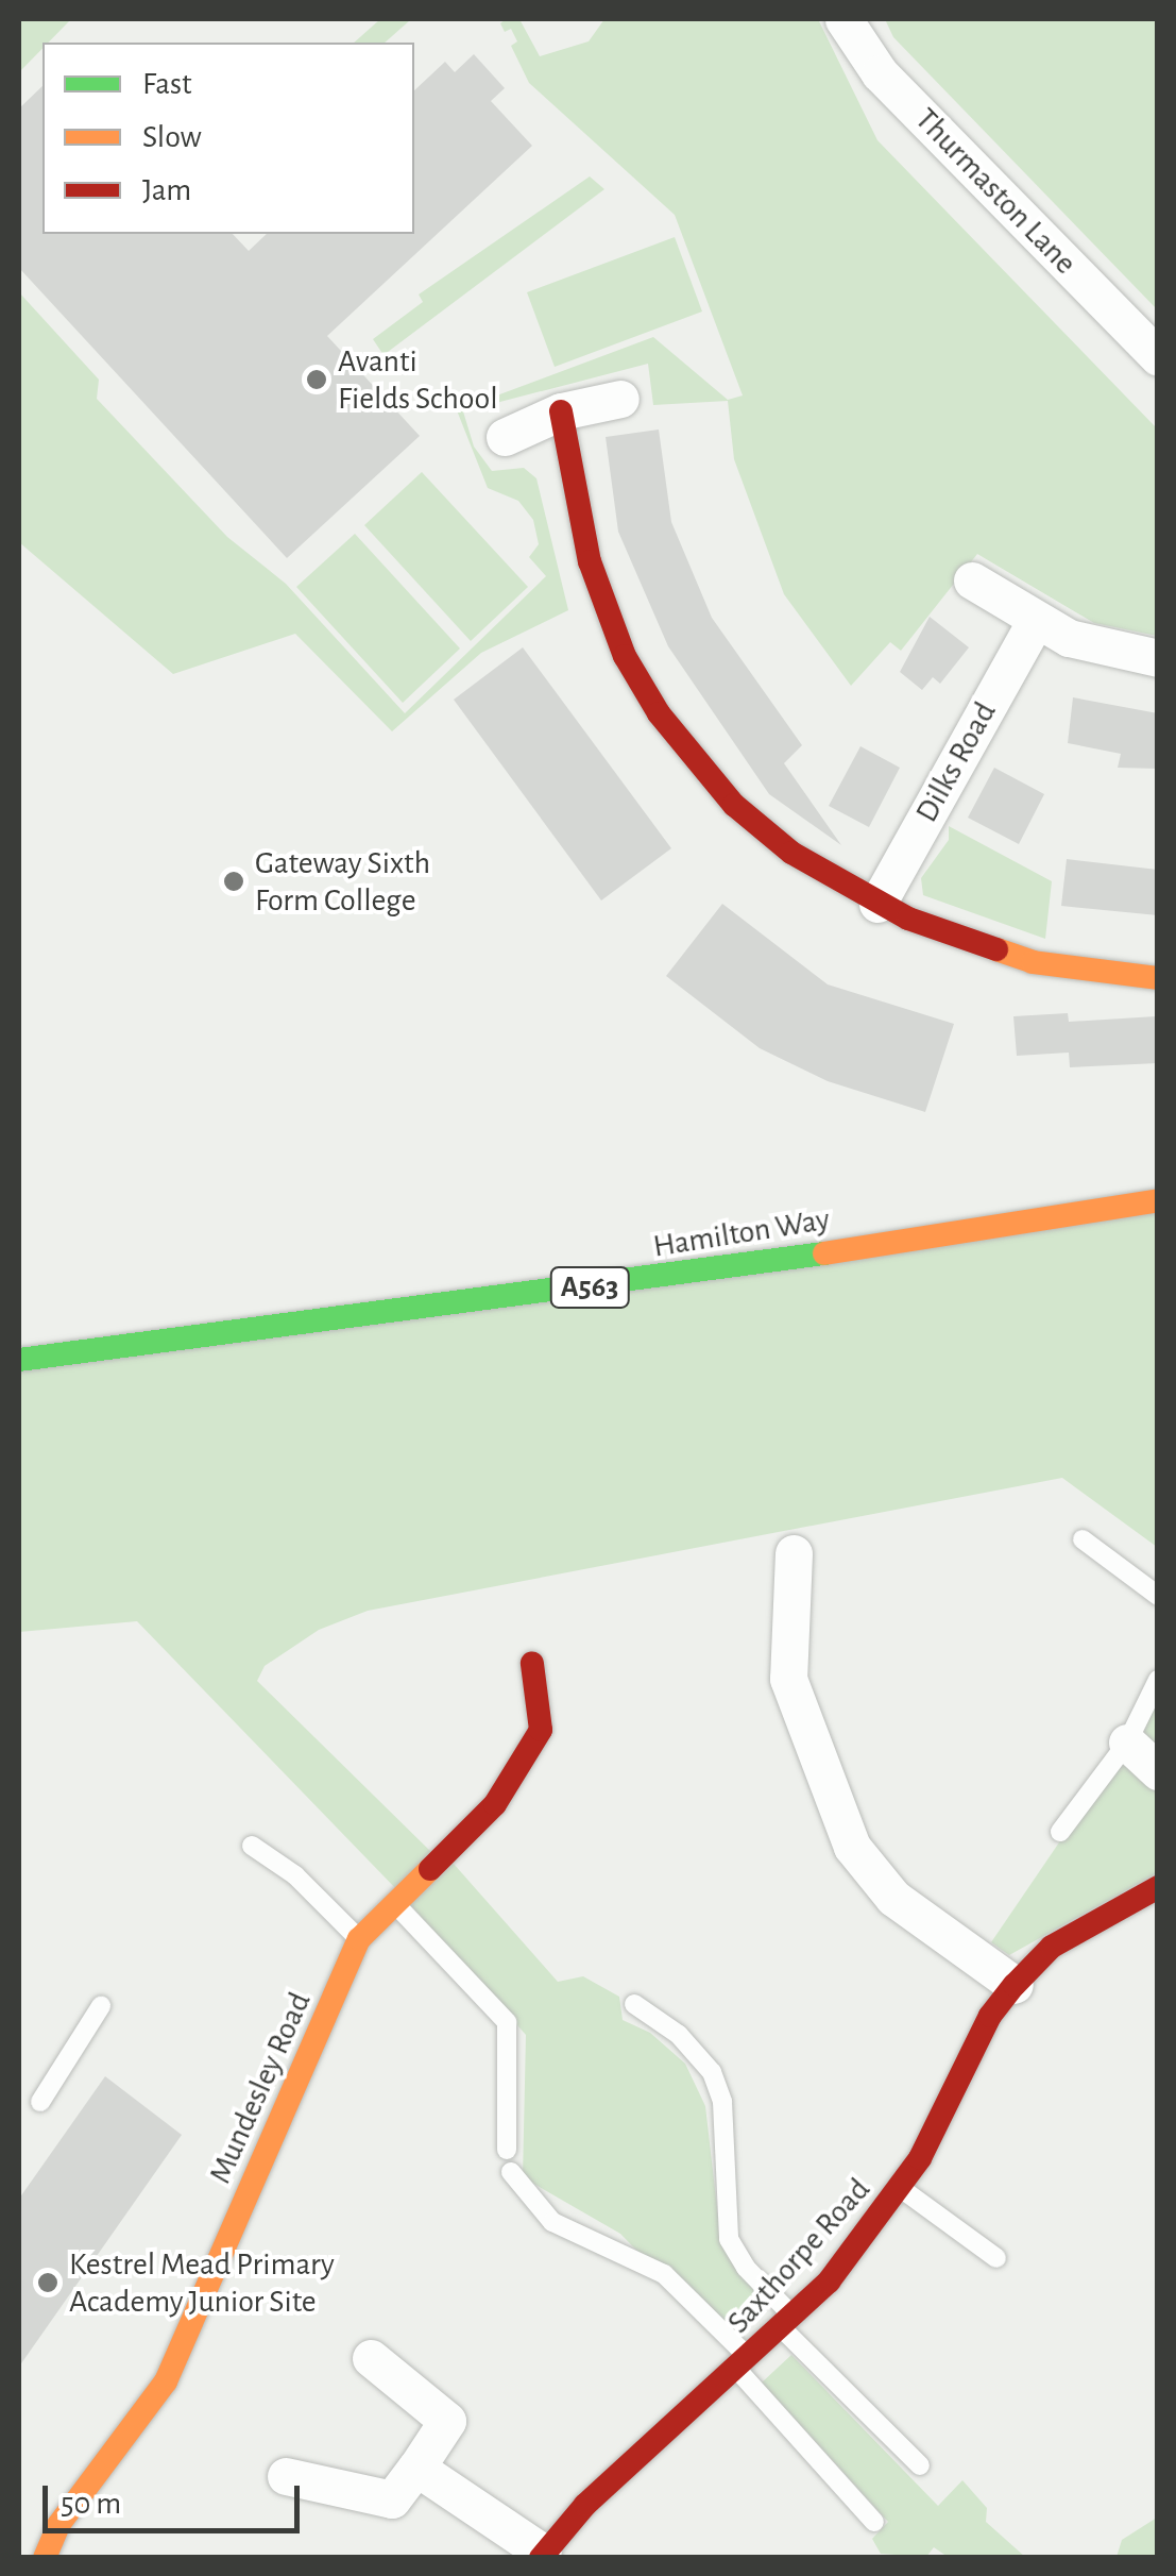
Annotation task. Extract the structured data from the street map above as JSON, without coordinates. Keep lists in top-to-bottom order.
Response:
{
  "streets": {
    "main road": [
      "Hamilton Way",
      "A563",
      "Mundesley Road",
      "Saxthorpe Road"
    ],
    "street": ["Thurmaston Lane", "Dilks Road"]
  },
  "places": ["Avanti Fields School", "Gateway Sixth Form College", "Kestrel Mead Primary Academy Junior Site"],
  "legend": ["Fast", "Slow", "Jam"],
  "scale_bar": "50 m"
}
